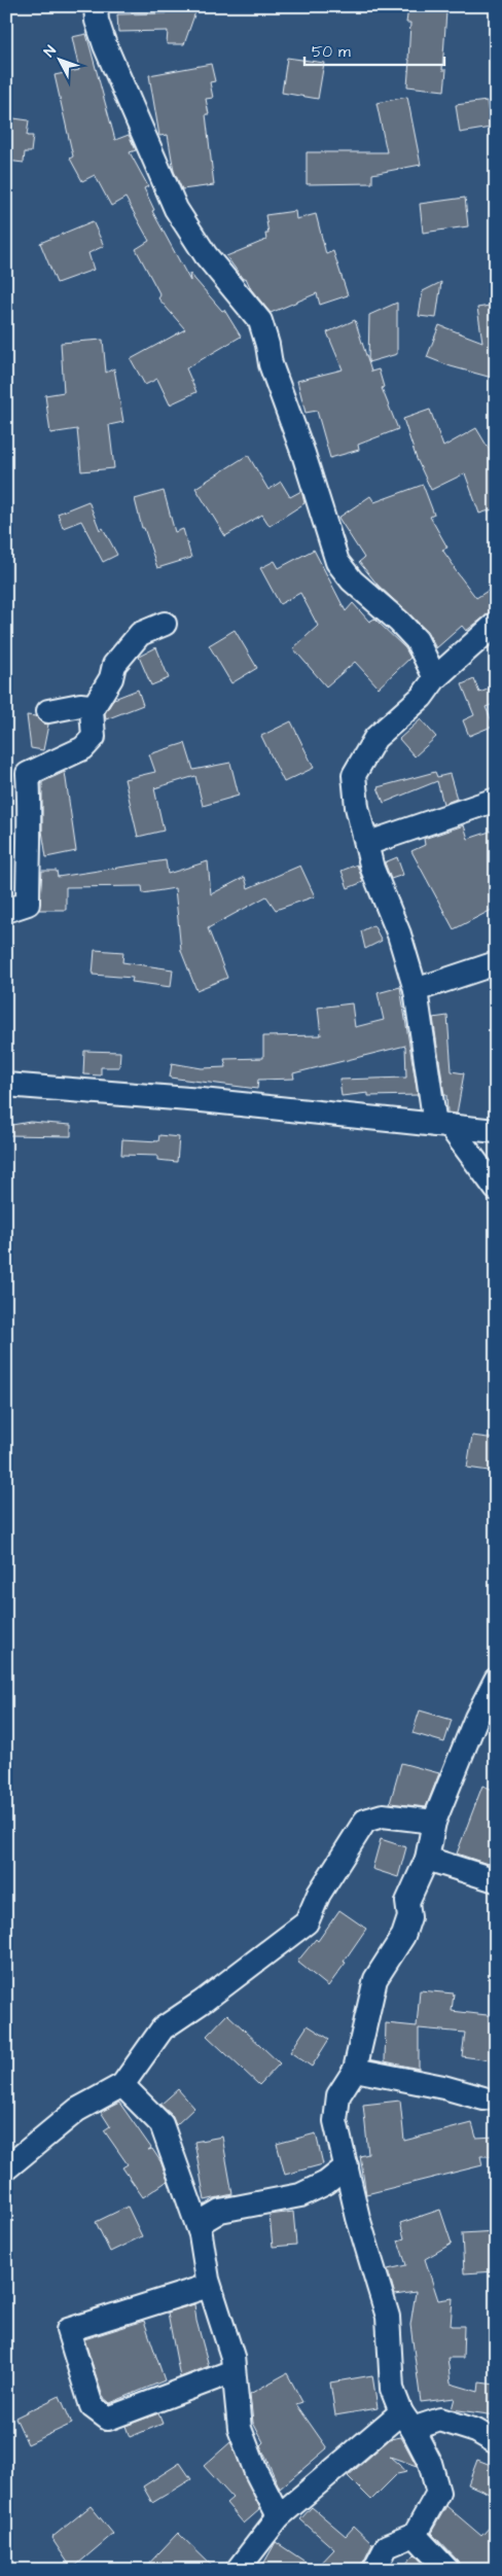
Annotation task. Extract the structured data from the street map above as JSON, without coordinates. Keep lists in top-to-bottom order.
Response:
{
  "scale_bar": "50 m",
  "north": "top left"
}
